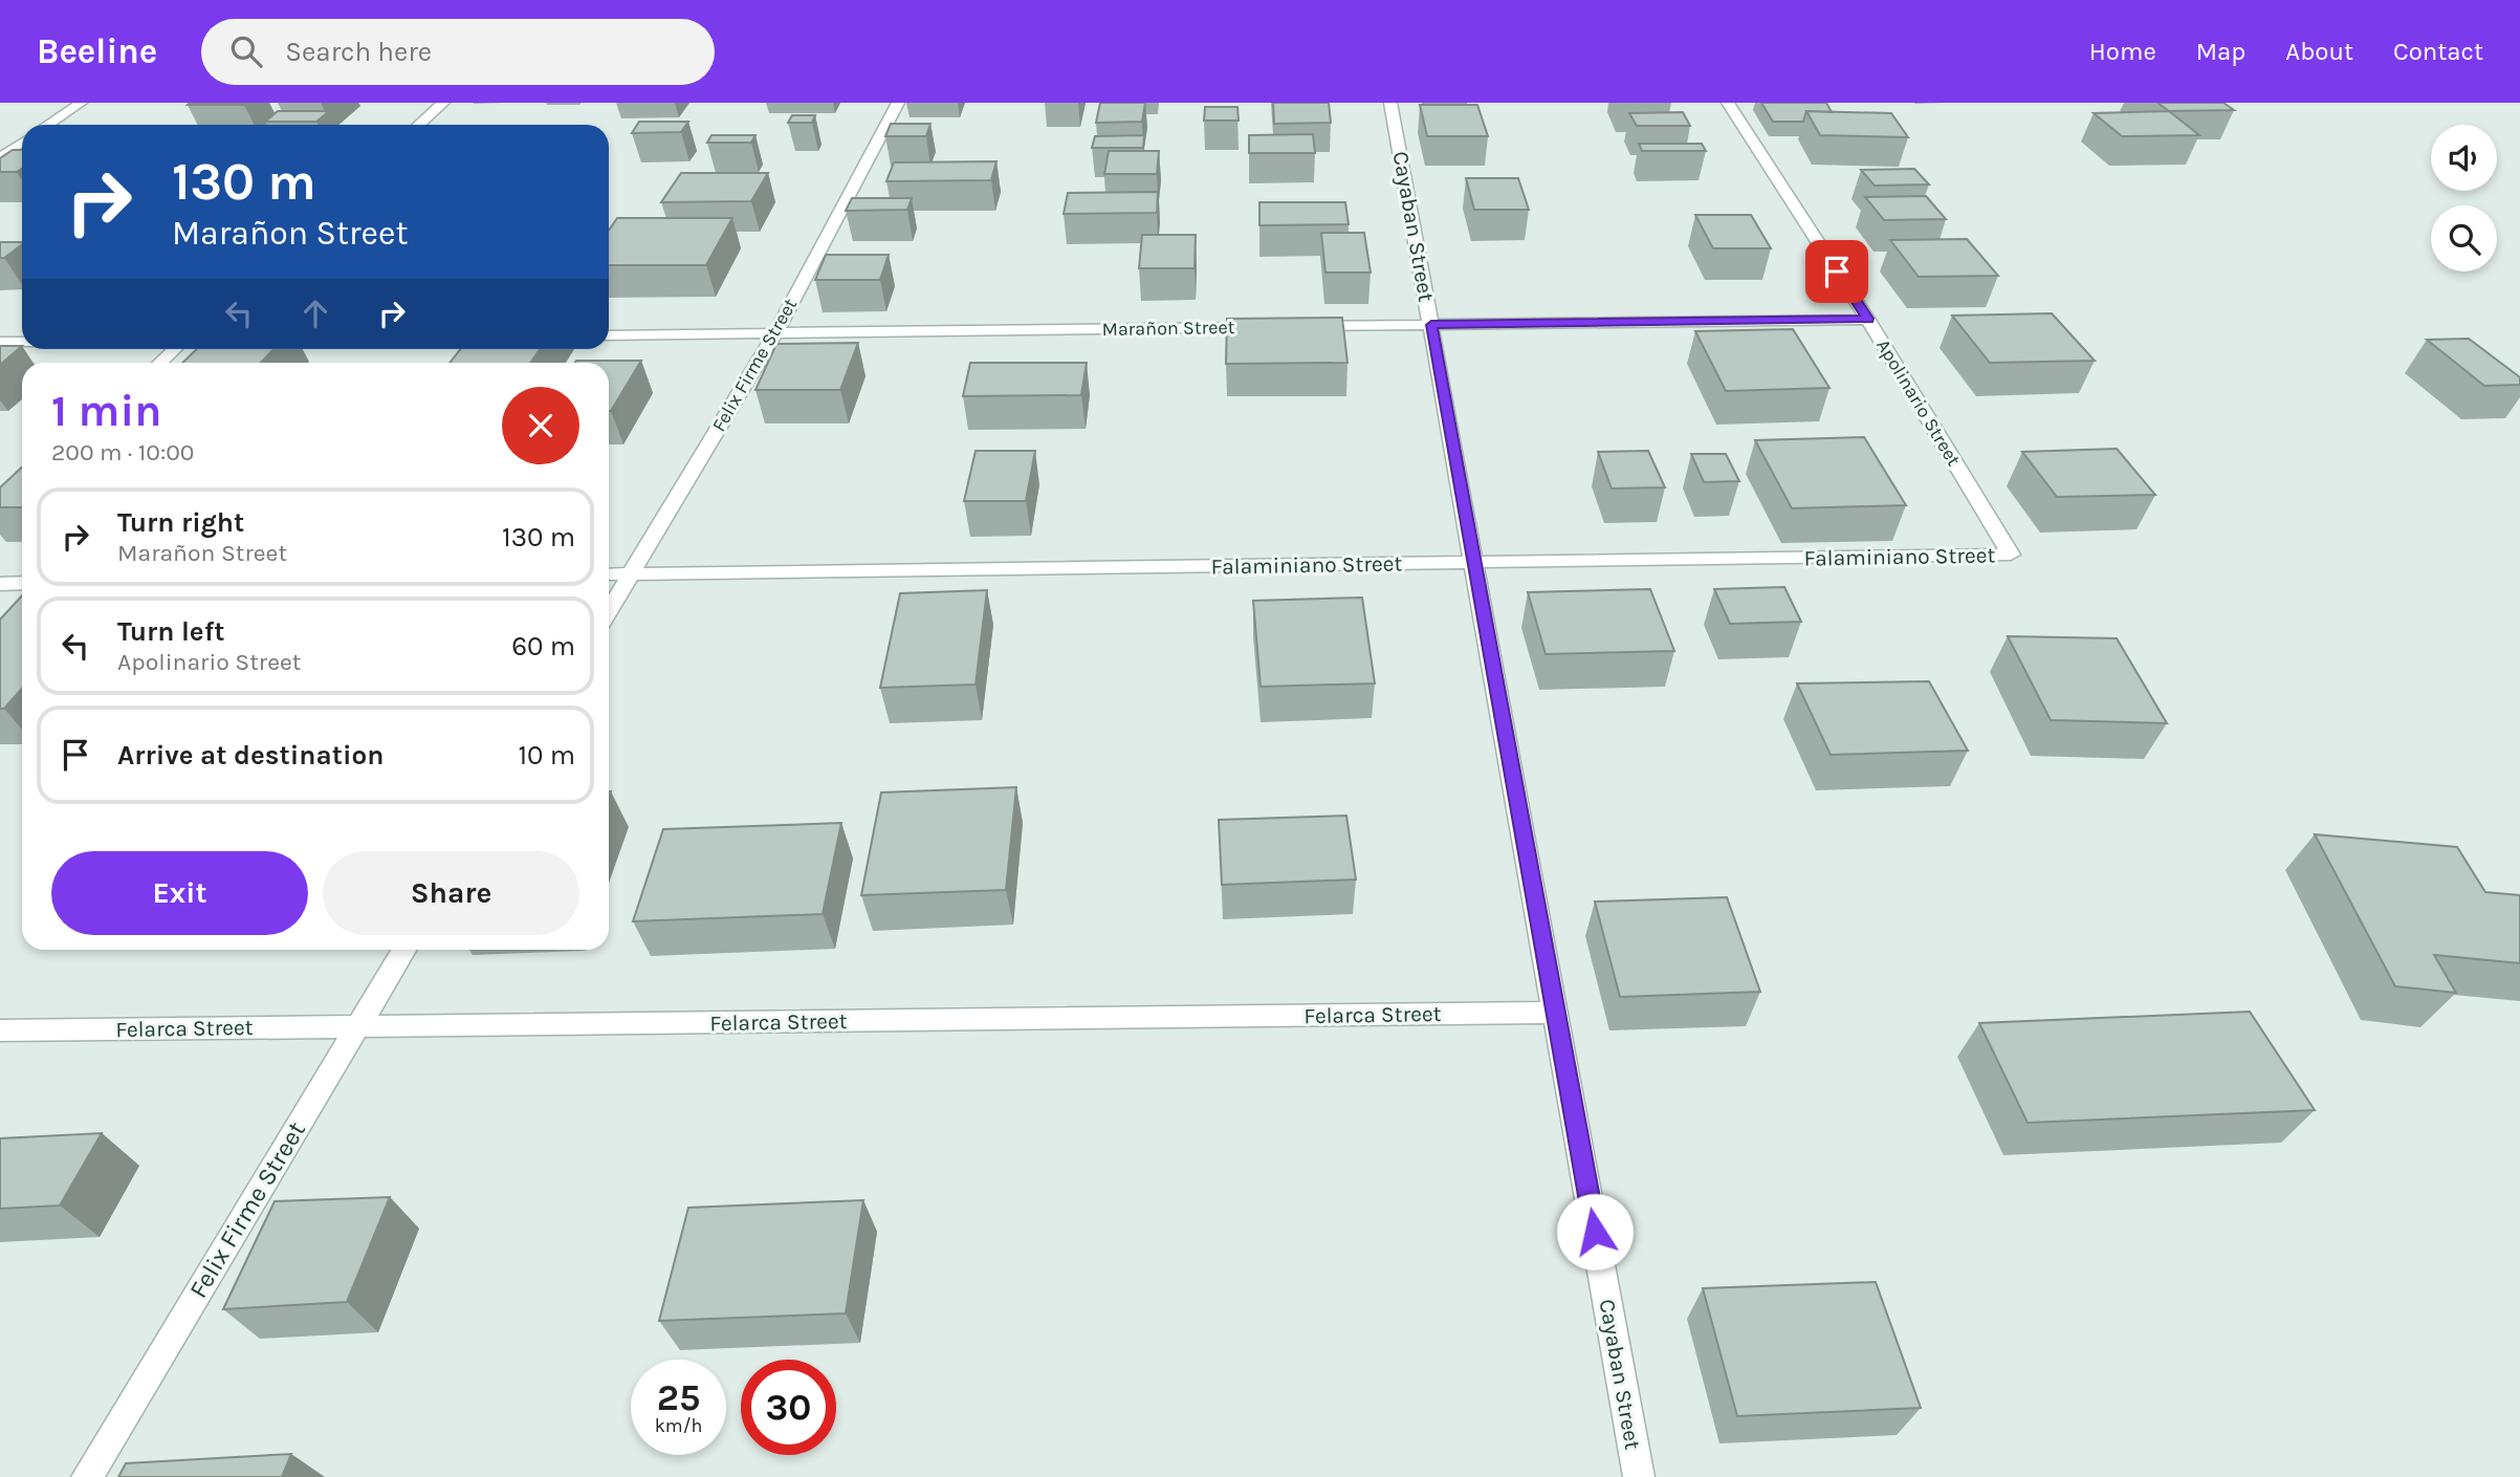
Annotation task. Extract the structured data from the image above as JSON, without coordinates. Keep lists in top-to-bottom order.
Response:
{
  "streets": {
    "street": [
      "Cayaban Street",
      "Marañon Street",
      "Felix Firme Street",
      "Apolinario Street",
      "Falaminiano Street",
      "Felarca Street"
    ]
  },
  "crossings": [
    ["Cayaban Street", "Falaminiano Street"],
    ["Cayaban Street", "Felarca Street"],
    ["Marañon Street", "Felix Firme Street"],
    ["Felix Firme Street", "Falaminiano Street"],
    ["Felix Firme Street", "Felarca Street"],
    ["Apolinario Street", "Falaminiano Street"]
  ],
  "page": {
    "header": "Beeline",
    "search": "Search here",
    "nav": [
      "Home",
      "Map",
      "About",
      "Contact"
    ],
    "turn": ["130 m", "Marañon Street"],
    "heading": ["1 min", "200 m · 10:00"],
    "list": [
      {
        "name": "Turn right",
        "note": "Marañon Street",
        "value": "130 m"
      },
      {
        "name": "Turn left",
        "note": "Apolinario Street",
        "value": "60 m"
      },
      {
        "name": "Arrive at destination",
        "value": "10 m"
      }
    ],
    "buttons": ["Exit", "Share"],
    "speed": "25 km/h",
    "limit": "30"
  }
}
